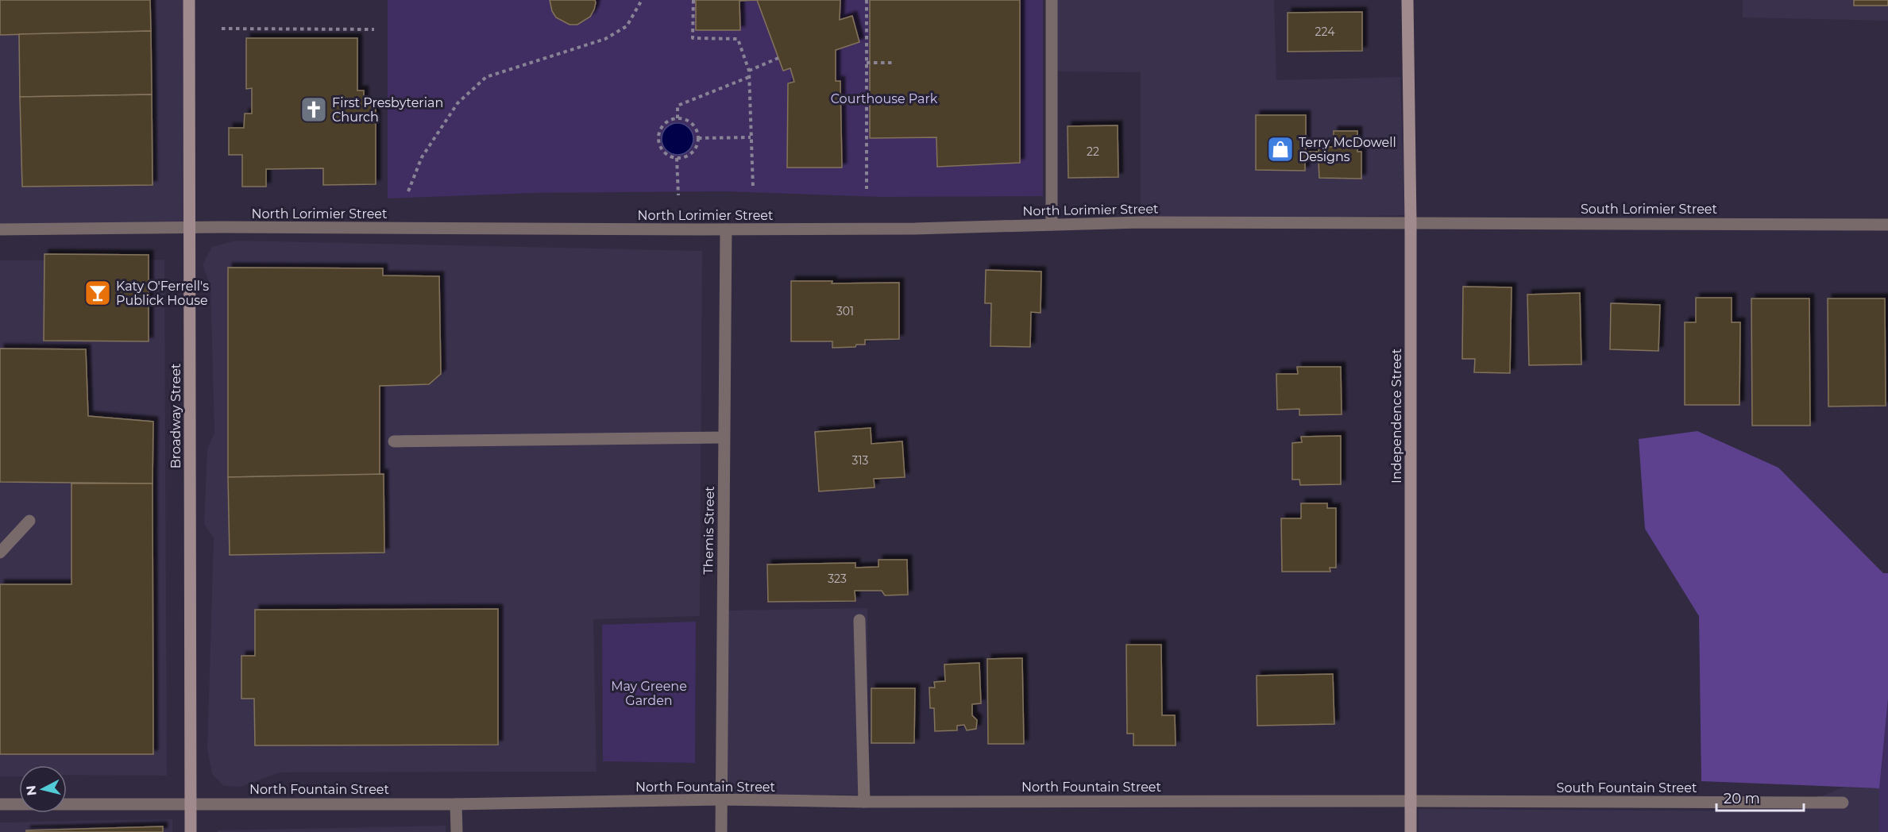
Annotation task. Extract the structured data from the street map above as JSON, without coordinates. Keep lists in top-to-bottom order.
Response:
{
  "streets": {
    "main road": ["Broadway Street", "Independence Street"],
    "street": [
      "South Lorimier Street",
      "North Lorimier Street",
      "Themis Street",
      "North Fountain Street",
      "South Fountain Street"
    ]
  },
  "crossings": [
    ["South Lorimier Street", "North Lorimier Street"],
    ["South Lorimier Street", "Independence Street"],
    ["North Lorimier Street", "Broadway Street"],
    ["North Lorimier Street", "Independence Street"],
    ["North Lorimier Street", "Themis Street"],
    ["Broadway Street", "North Fountain Street"],
    ["Independence Street", "North Fountain Street"],
    ["Independence Street", "South Fountain Street"],
    ["Themis Street", "North Fountain Street"],
    ["North Fountain Street", "South Fountain Street"]
  ],
  "parks": ["Courthouse Park", "May Greene Garden"],
  "places": {
    "church": ["First Presbyterian Church"],
    "shop": ["Terry McDowell Designs"],
    "bar": ["Katy O'Ferrell's Publick House"]
  },
  "house_numbers": [
    "224",
    "22",
    "301",
    "313",
    "323"
  ],
  "scale_bar": "20 m",
  "north": "left"
}
